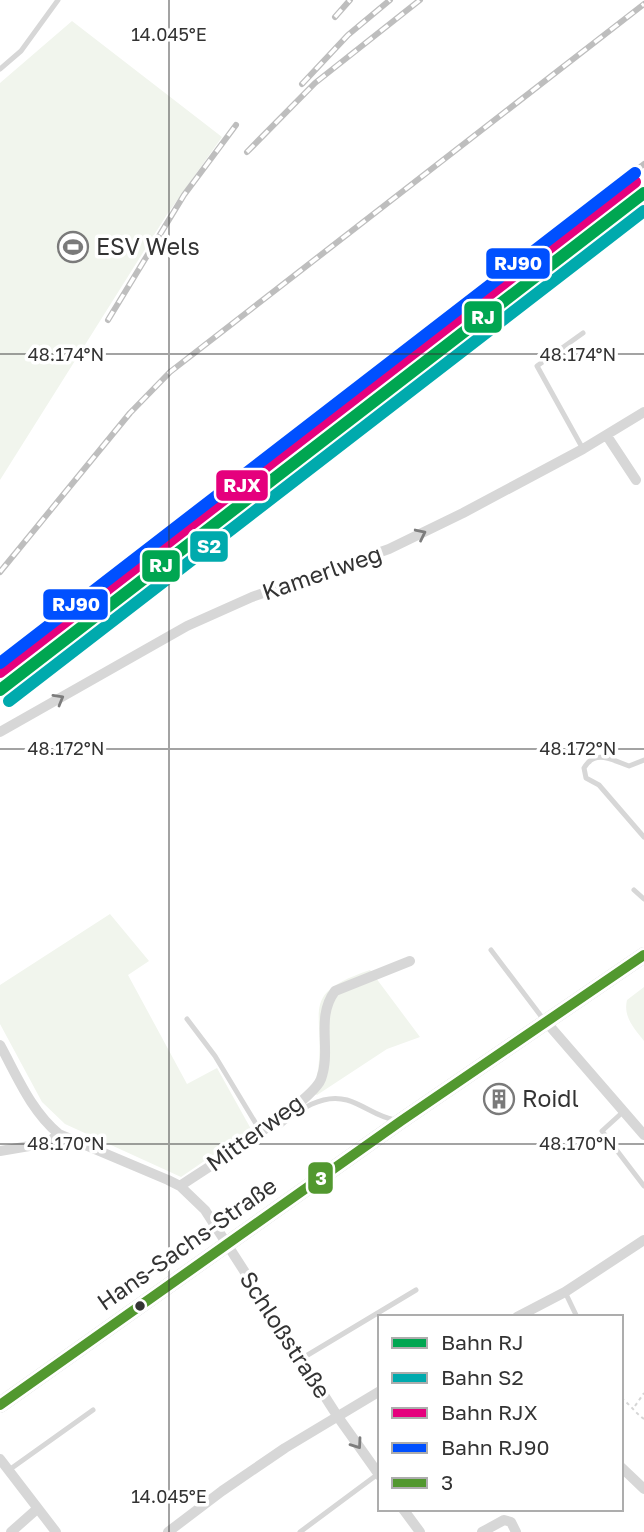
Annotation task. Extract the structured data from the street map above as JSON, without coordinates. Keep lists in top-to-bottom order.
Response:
{
  "streets": {
    "main road": ["Hans-Sachs-Straße"],
    "street": ["Kamerlweg", "Mitterweg", "Schloßstraße"]
  },
  "crossings": [
    ["Mitterweg", "Schloßstraße"],
    ["Hans-Sachs-Straße", "Schloßstraße"]
  ],
  "one_way": ["Kamerlweg"],
  "places": {
    "sports": ["ESV Wels"],
    "building": ["Roidl"]
  },
  "lines": [
    "rail line RJ90",
    "rail line RJX",
    "rail line RJ",
    "rail line S2",
    "transit line 3"
  ],
  "legend": [
    "Bahn RJ",
    "Bahn S2",
    "Bahn RJX",
    "Bahn RJ90",
    "3"
  ],
  "coordinates": [
    "14.045°E",
    "48.174°N",
    "48.172°N",
    "48.170°N"
  ]
}
